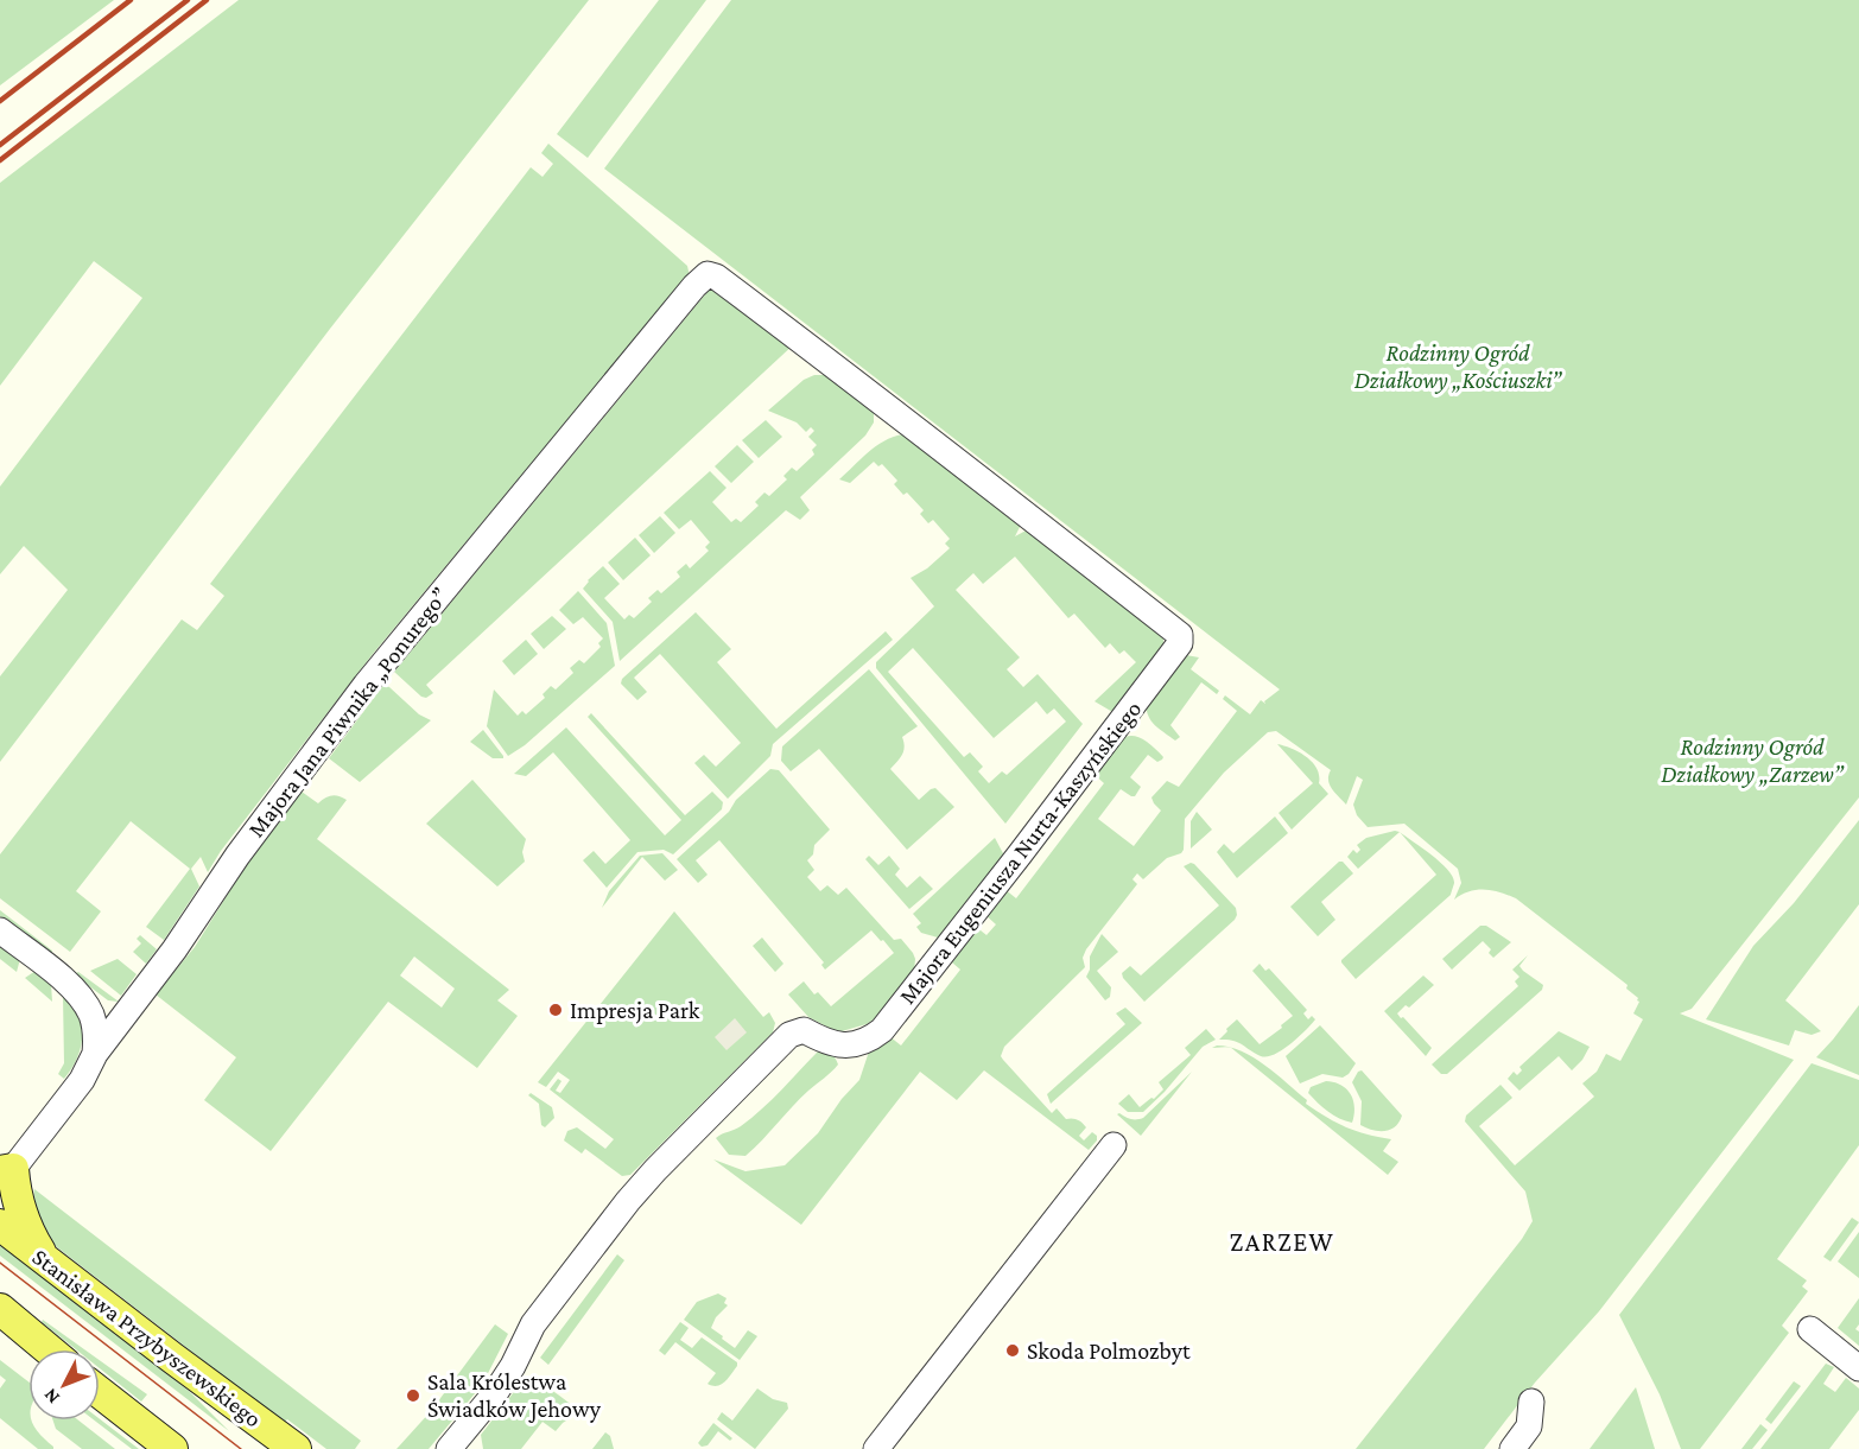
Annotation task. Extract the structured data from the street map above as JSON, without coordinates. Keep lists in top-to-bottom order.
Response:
{
  "streets": {
    "main road": ["Stanisława Przybyszewskiego"],
    "street": ["Majora Jana Piwnika „Ponurego”", "Majora Eugeniusza Nurta-Kaszyńskiego"]
  },
  "crossings": [
    ["Majora Jana Piwnika „Ponurego”", "Majora Eugeniusza Nurta-Kaszyńskiego"]
  ],
  "districts": ["ZARZEW"],
  "parks": ["Rodzinny Ogród Działkowy „Kościuszki”", "Rodzinny Ogród Działkowy „Zarzew”"],
  "places": ["Impresja Park", "Skoda Polmozbyt", "Sala Królestwa Świadków Jehowy"],
  "north": "bottom left"
}
